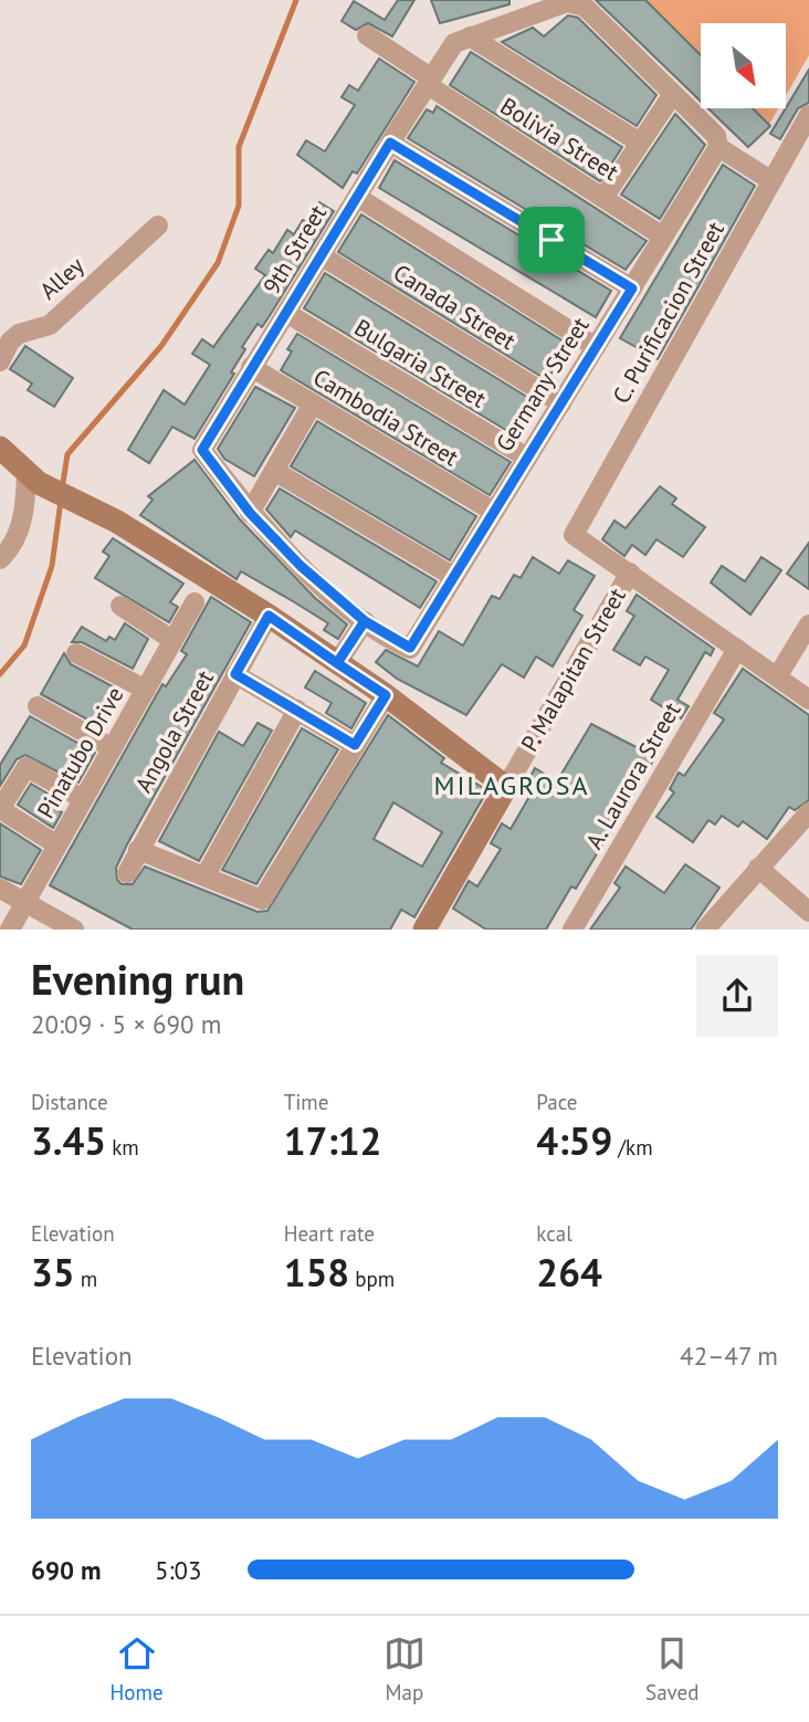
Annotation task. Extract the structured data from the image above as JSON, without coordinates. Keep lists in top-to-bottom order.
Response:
{
  "streets": {
    "street": [
      "Bolivia Street",
      "9th Street",
      "Alley",
      "Canada Street",
      "C. Purificacion Street",
      "Bulgaria Street",
      "Germany Street",
      "Cambodia Street",
      "P. Malapitan Street",
      "Angola Street",
      "Pinatubo Drive",
      "A. Laurora Street"
    ]
  },
  "crossings": [
    ["Bolivia Street", "9th Street"],
    ["Bolivia Street", "Germany Street"],
    ["9th Street", "Canada Street"],
    ["9th Street", "C. Purificacion Street"],
    ["9th Street", "Bulgaria Street"],
    ["9th Street", "Germany Street"],
    ["9th Street", "Cambodia Street"],
    ["Canada Street", "Germany Street"],
    ["C. Purificacion Street", "P. Malapitan Street"],
    ["Bulgaria Street", "Germany Street"],
    ["Germany Street", "Cambodia Street"]
  ],
  "districts": ["MILAGROSA"],
  "north": "bottom right",
  "page": {
    "heading": ["Evening run", "20:09 · 5 × 690 m"],
    "stats": [
      ["Distance", "3.45 km"],
      ["Time", "17:12"],
      ["Pace", "4:59 /km"],
      ["Elevation", "35 m"],
      ["Heart rate", "158 bpm"],
      ["kcal", "264"]
    ],
    "chart": ["Elevation", "42–47 m"],
    "list": [
      {
        "name": "690 m",
        "note": "5:03"
      }
    ],
    "tabs": ["Home", "Map", "Saved"]
  }
}
